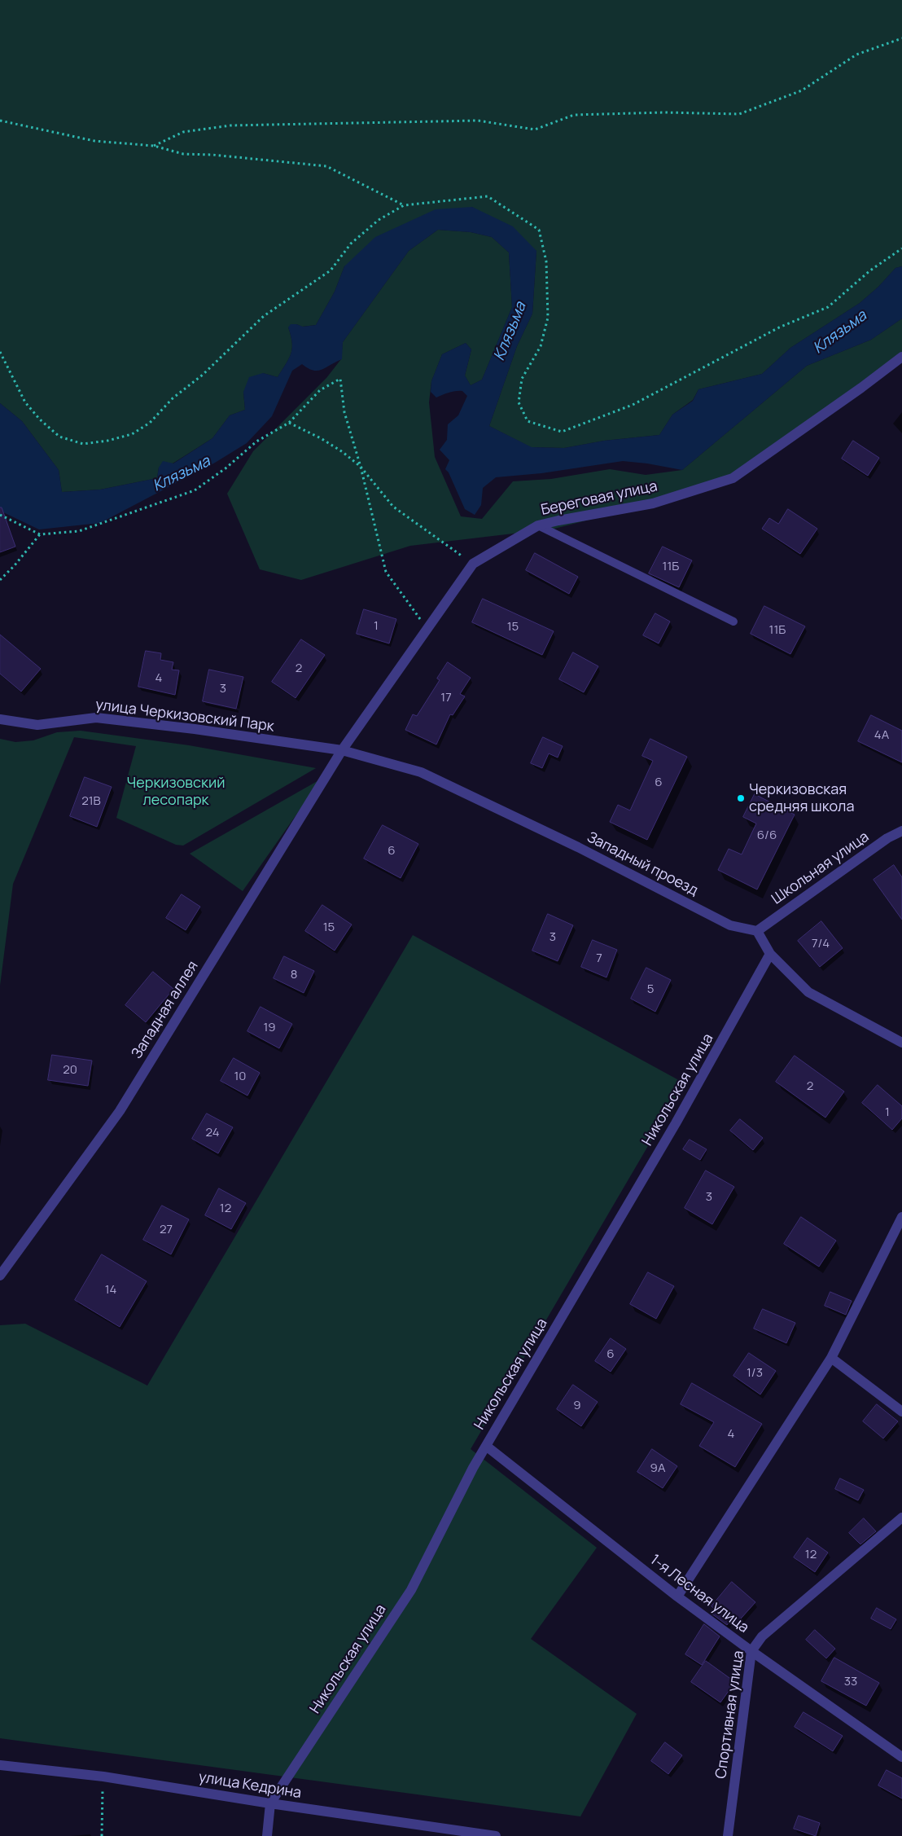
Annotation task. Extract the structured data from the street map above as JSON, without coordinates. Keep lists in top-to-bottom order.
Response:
{
  "streets": {
    "street": [
      "Береговая улица",
      "улица Черкизовский Парк",
      "Западный проезд",
      "Школьная улица",
      "Западная аллея",
      "Никольская улица",
      "1-я Лесная улица",
      "Спортивная улица",
      "улица Кедрина"
    ]
  },
  "crossings": [
    ["Береговая улица", "улица Черкизовский Парк"],
    ["Береговая улица", "Западный проезд"],
    ["Береговая улица", "Западная аллея"],
    ["улица Черкизовский Парк", "Западный проезд"],
    ["улица Черкизовский Парк", "Западная аллея"],
    ["Западный проезд", "Школьная улица"],
    ["Западный проезд", "Западная аллея"],
    ["Никольская улица", "1-я Лесная улица"],
    ["Никольская улица", "улица Кедрина"],
    ["1-я Лесная улица", "Спортивная улица"]
  ],
  "water": ["Клязьма"],
  "parks": ["Черкизовский лесопарк"],
  "places": ["Черкизовская средняя школа"],
  "house_numbers": [
    "11Б",
    "1",
    "15",
    "11Б",
    "2",
    "4",
    "3",
    "17",
    "4А",
    "6",
    "21В",
    "6/6",
    "6",
    "15",
    "3",
    "7/4",
    "7",
    "8",
    "5",
    "19",
    "20",
    "10",
    "2",
    "1",
    "24",
    "3",
    "12",
    "27",
    "14",
    "6",
    "1/3",
    "9",
    "4",
    "9А",
    "12",
    "33"
  ]
}
